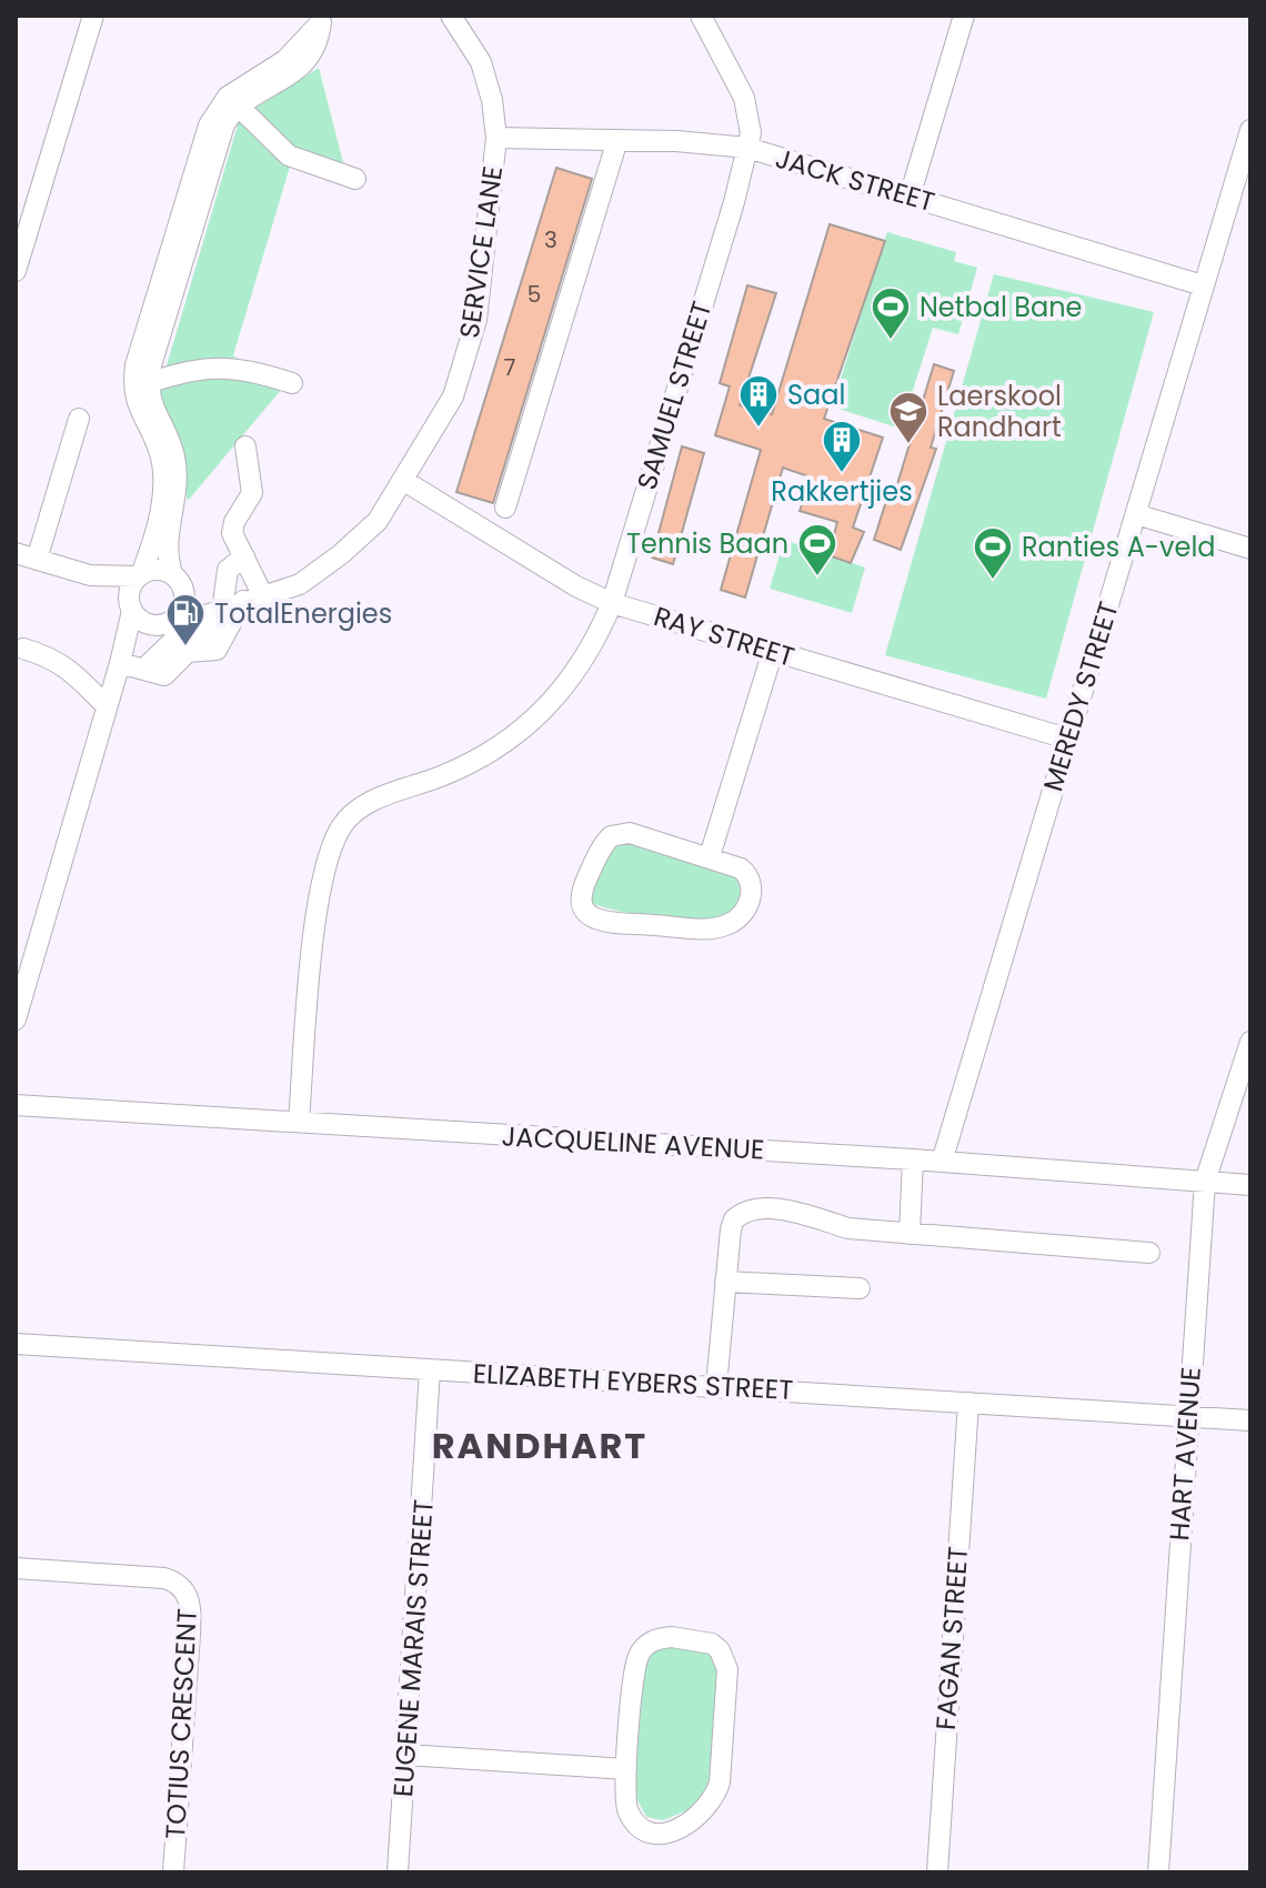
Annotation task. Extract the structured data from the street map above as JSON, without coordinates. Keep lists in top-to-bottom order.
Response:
{
  "streets": {
    "street": [
      "JACK STREET",
      "SERVICE LANE",
      "SAMUEL STREET",
      "RAY STREET",
      "MEREDY STREET",
      "JACQUELINE AVENUE",
      "ELIZABETH EYBERS STREET",
      "HART AVENUE",
      "FAGAN STREET",
      "EUGENE MARAIS STREET",
      "TOTIUS CRESCENT"
    ]
  },
  "crossings": [
    ["JACK STREET", "SERVICE LANE"],
    ["JACK STREET", "SAMUEL STREET"],
    ["JACK STREET", "MEREDY STREET"],
    ["SERVICE LANE", "RAY STREET"],
    ["SAMUEL STREET", "RAY STREET"],
    ["SAMUEL STREET", "JACQUELINE AVENUE"],
    ["RAY STREET", "MEREDY STREET"],
    ["MEREDY STREET", "JACQUELINE AVENUE"],
    ["JACQUELINE AVENUE", "HART AVENUE"],
    ["ELIZABETH EYBERS STREET", "HART AVENUE"],
    ["ELIZABETH EYBERS STREET", "FAGAN STREET"],
    ["ELIZABETH EYBERS STREET", "EUGENE MARAIS STREET"]
  ],
  "districts": ["RANDHART"],
  "places": {
    "sports": ["Netbal Bane", "Tennis Baan", "Ranties A-veld"],
    "building": ["Saal", "Rakkertjies"],
    "school or university": ["Laerskool Randhart"],
    "fuel station": ["TotalEnergies"]
  },
  "house_numbers": ["3", "5", "7"]
}
